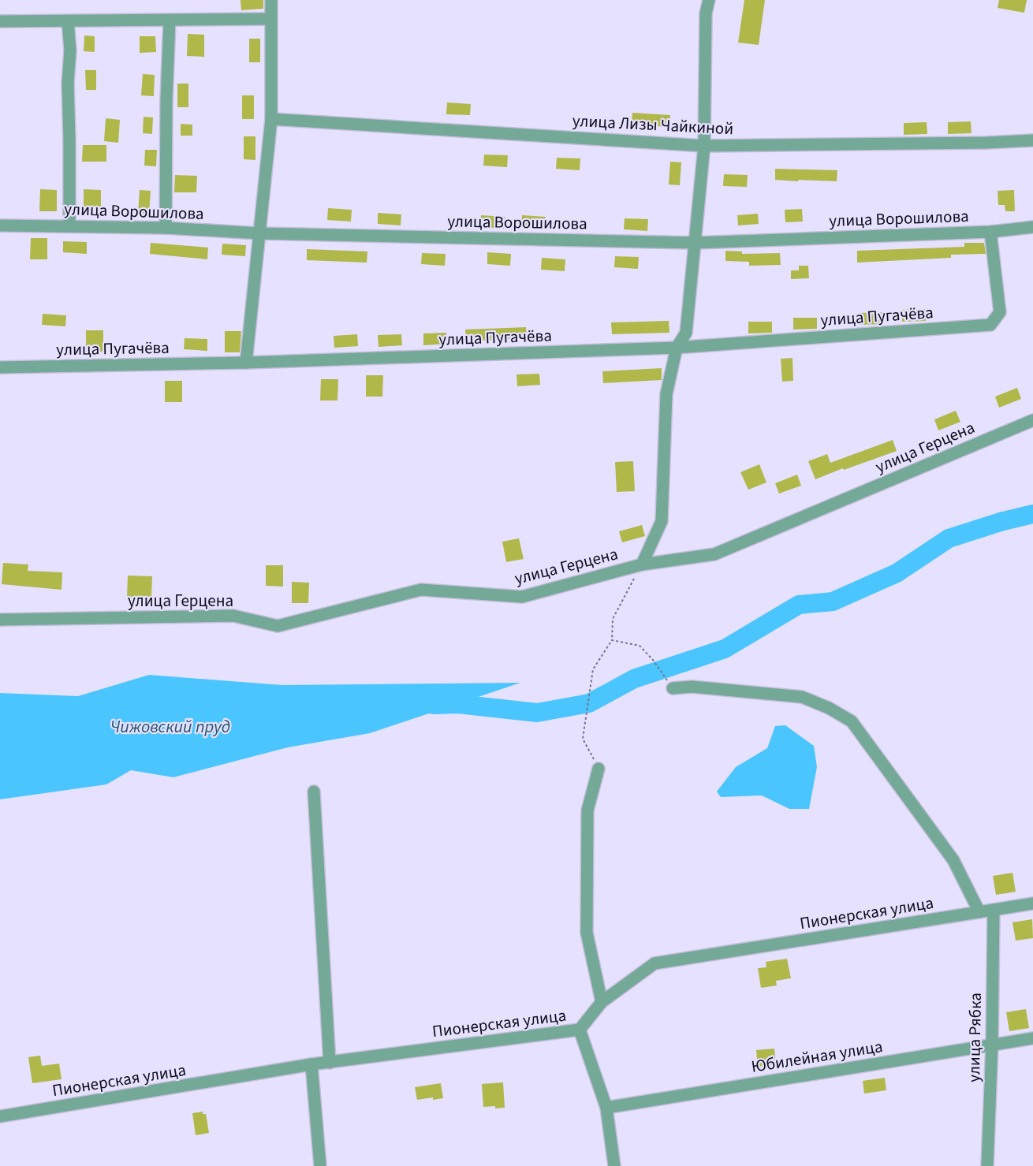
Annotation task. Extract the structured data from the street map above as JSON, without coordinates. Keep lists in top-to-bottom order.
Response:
{
  "streets": {
    "street": [
      "улица Лизы Чайкиной",
      "улица Ворошилова",
      "улица Пугачёва",
      "улица Герцена",
      "Пионерская улица",
      "улица Рябка",
      "Юбилейная улица"
    ]
  },
  "crossings": [
    ["улица Ворошилова", "улица Пугачёва"],
    ["Пионерская улица", "улица Рябка"],
    ["улица Рябка", "Юбилейная улица"]
  ],
  "water": ["Чижовский пруд"]
}
